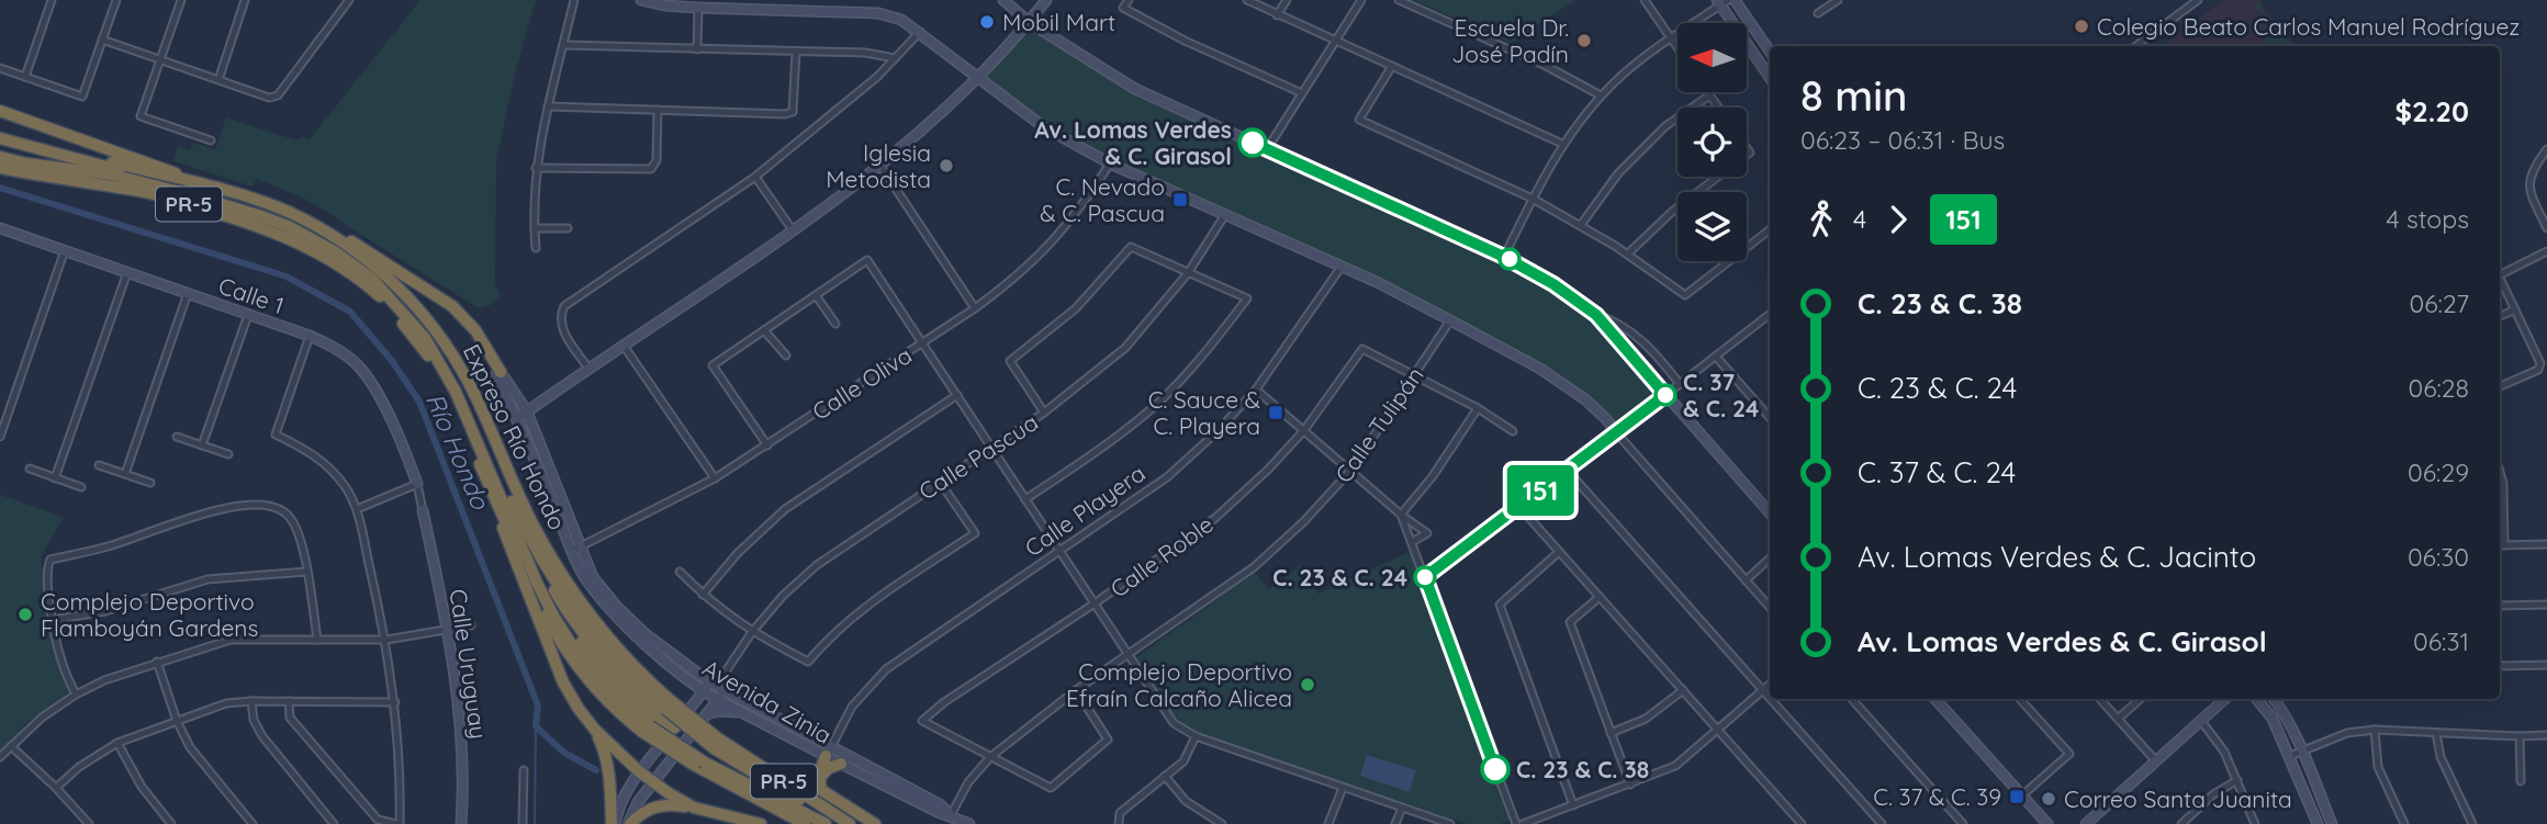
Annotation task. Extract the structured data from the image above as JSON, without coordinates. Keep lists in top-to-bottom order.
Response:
{
  "streets": {
    "highway": ["PR-5", "Expreso Río Hondo"],
    "street": [
      "Calle 1",
      "Calle Oliva",
      "Calle Tulipán",
      "Calle Pascua",
      "Calle Playera",
      "Calle Roble",
      "Calle Uruguay",
      "Avenida Zinia"
    ]
  },
  "crossings": [
    ["Calle Oliva", "Avenida Zinia"],
    ["Calle Tulipán", "Calle Roble"],
    ["Calle Tulipán", "Avenida Zinia"],
    ["Calle Pascua", "Avenida Zinia"],
    ["Calle Playera", "Avenida Zinia"]
  ],
  "water": ["Río Hondo"],
  "places": {
    "other": [
      "Mobil Mart",
      "Colegio Beato Carlos Manuel Rodríguez",
      "Escuela Dr. José Padín",
      "Av. Lomas Verdes & C. Girasol",
      "Iglesia Metodista",
      "C. 37 & C. 24",
      "C. 23 & C. 24",
      "Complejo Deportivo Flamboyán Gardens",
      "Complejo Deportivo Efraín Calcaño Alicea",
      "C. 23 & C. 38",
      "Correo Santa Juanita"
    ],
    "transit": ["C. Nevado & C. Pascua", "C. Sauce & C. Playera", "C. 37 & C. 39"]
  },
  "lines": ["bus line 151"],
  "north": "left",
  "page": {
    "on_map": "151",
    "heading": ["8 min", "06:23 – 06:31 · Bus", "$2.20"],
    "legs": ["4", "151", "4 stops"],
    "list": [
      {
        "name": "C. 23 & C. 38",
        "value": "06:27"
      },
      {
        "name": "C. 23 & C. 24",
        "value": "06:28"
      },
      {
        "name": "C. 37 & C. 24",
        "value": "06:29"
      },
      {
        "name": "Av. Lomas Verdes & C. Jacinto",
        "value": "06:30"
      },
      {
        "name": "Av. Lomas Verdes & C. Girasol",
        "value": "06:31"
      }
    ]
  }
}
